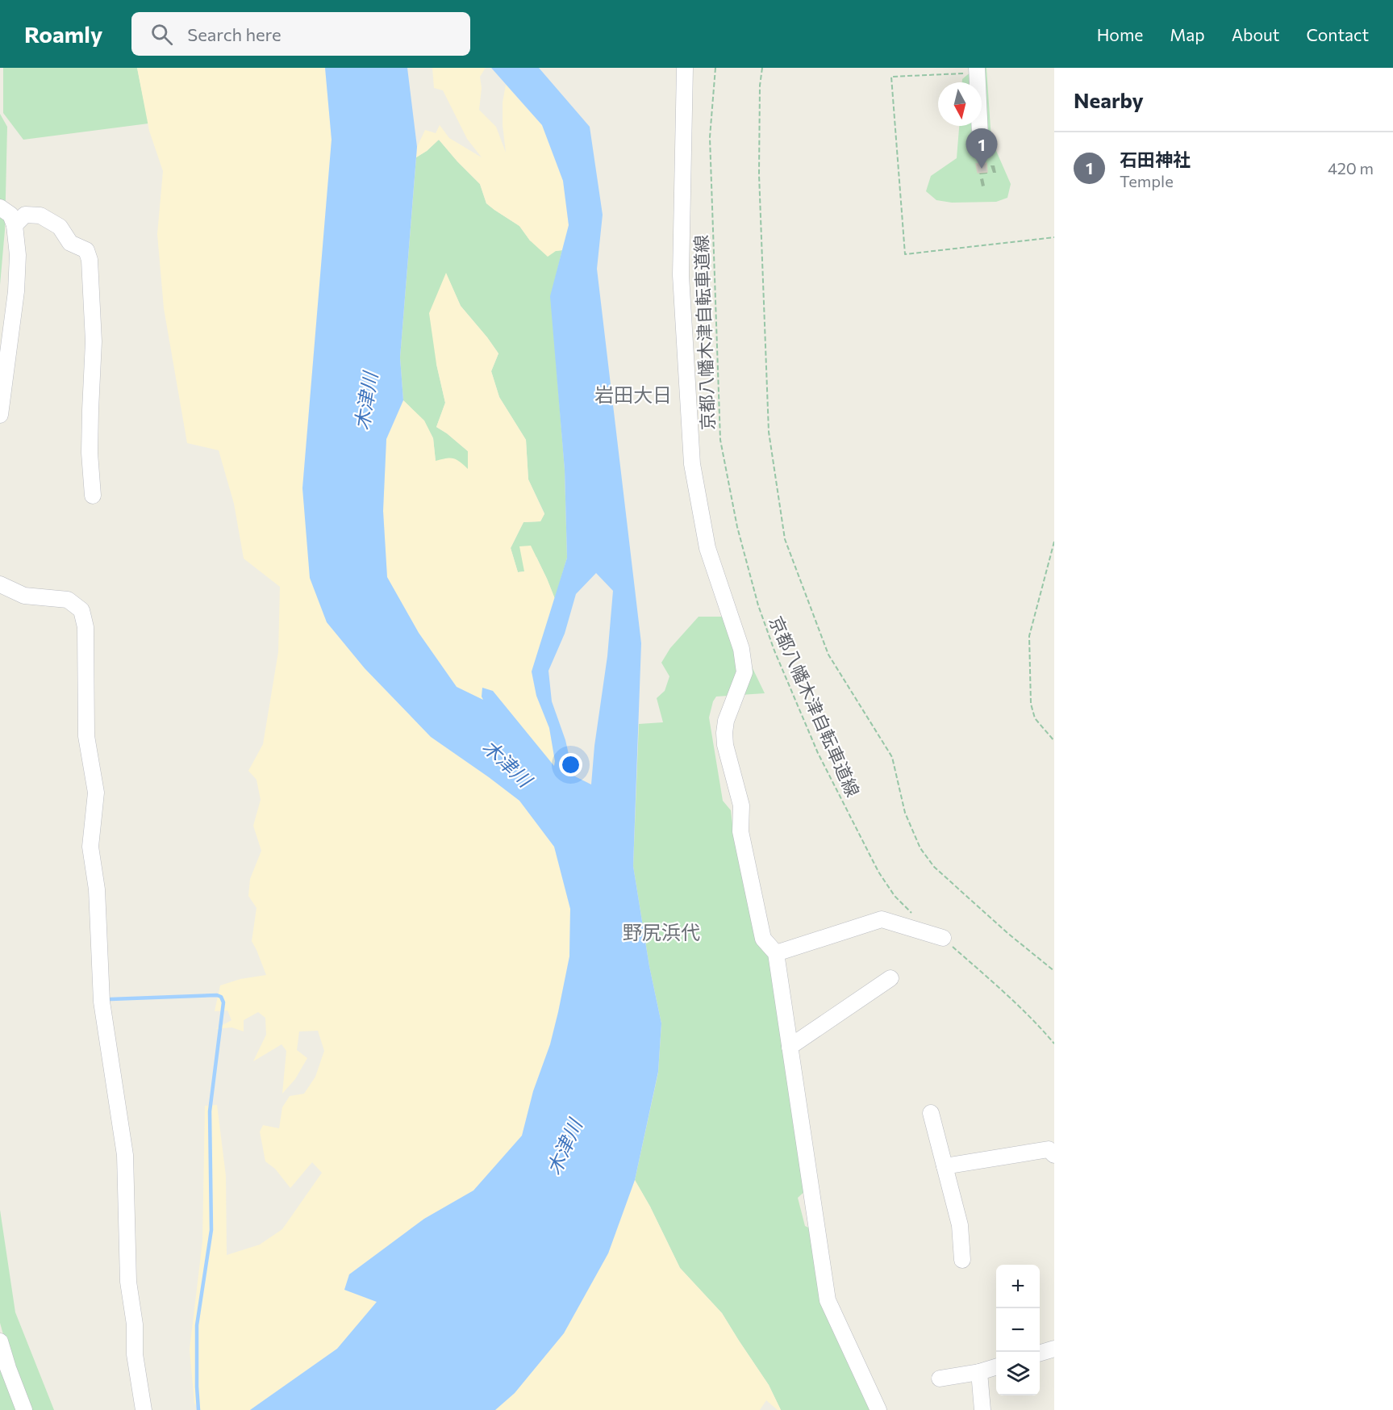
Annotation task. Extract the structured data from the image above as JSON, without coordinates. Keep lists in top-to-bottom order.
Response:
{
  "streets": {
    "path": ["京都八幡木津自転車道線"]
  },
  "districts": ["岩田大日", "野尻浜代"],
  "water": ["木津川"],
  "north": "bottom",
  "page": {
    "header": "Roamly",
    "search": "Search here",
    "nav": [
      "Home",
      "Map",
      "About",
      "Contact"
    ],
    "heading": "Nearby",
    "pins": "1",
    "list": [
      {
        "mark": "1",
        "name": "石田神社",
        "note": "Temple",
        "value": "420 m"
      }
    ],
    "map_buttons": ["+", "−"]
  }
}
